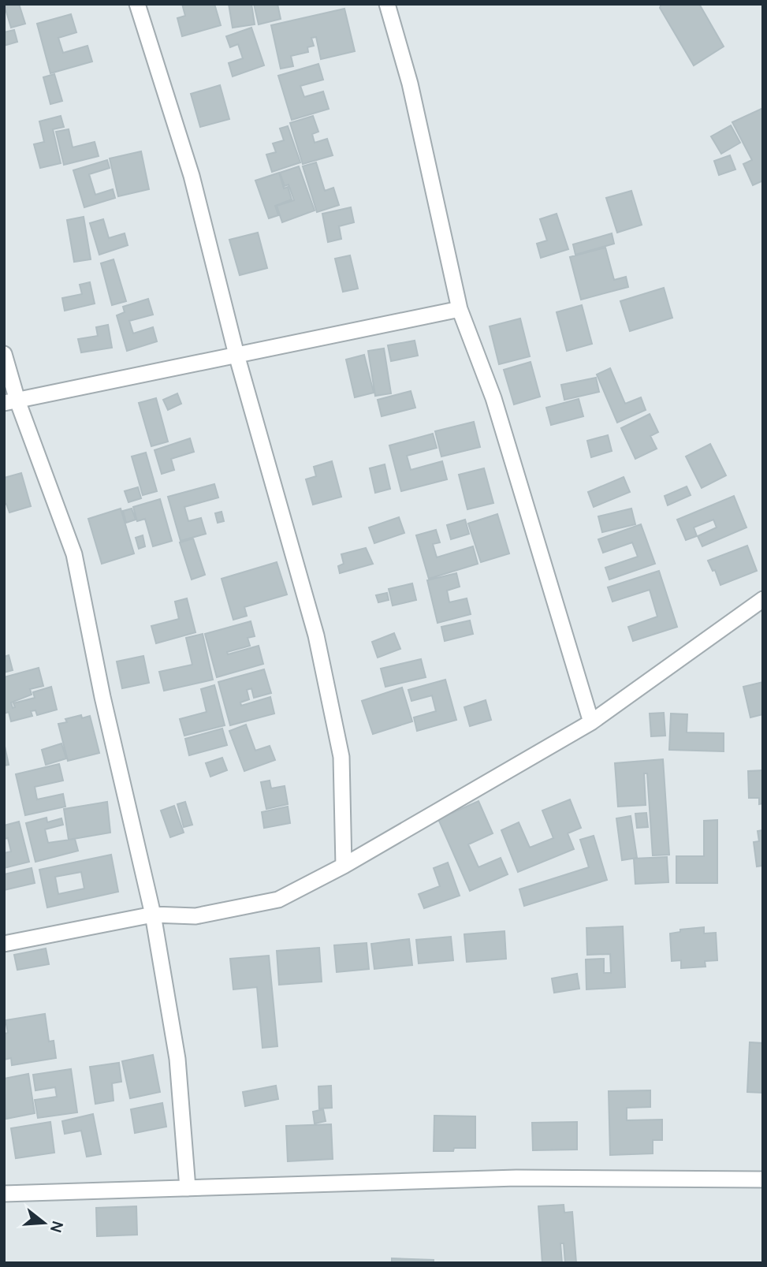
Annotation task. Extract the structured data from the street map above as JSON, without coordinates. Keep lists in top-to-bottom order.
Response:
{
  "north": "right"
}
